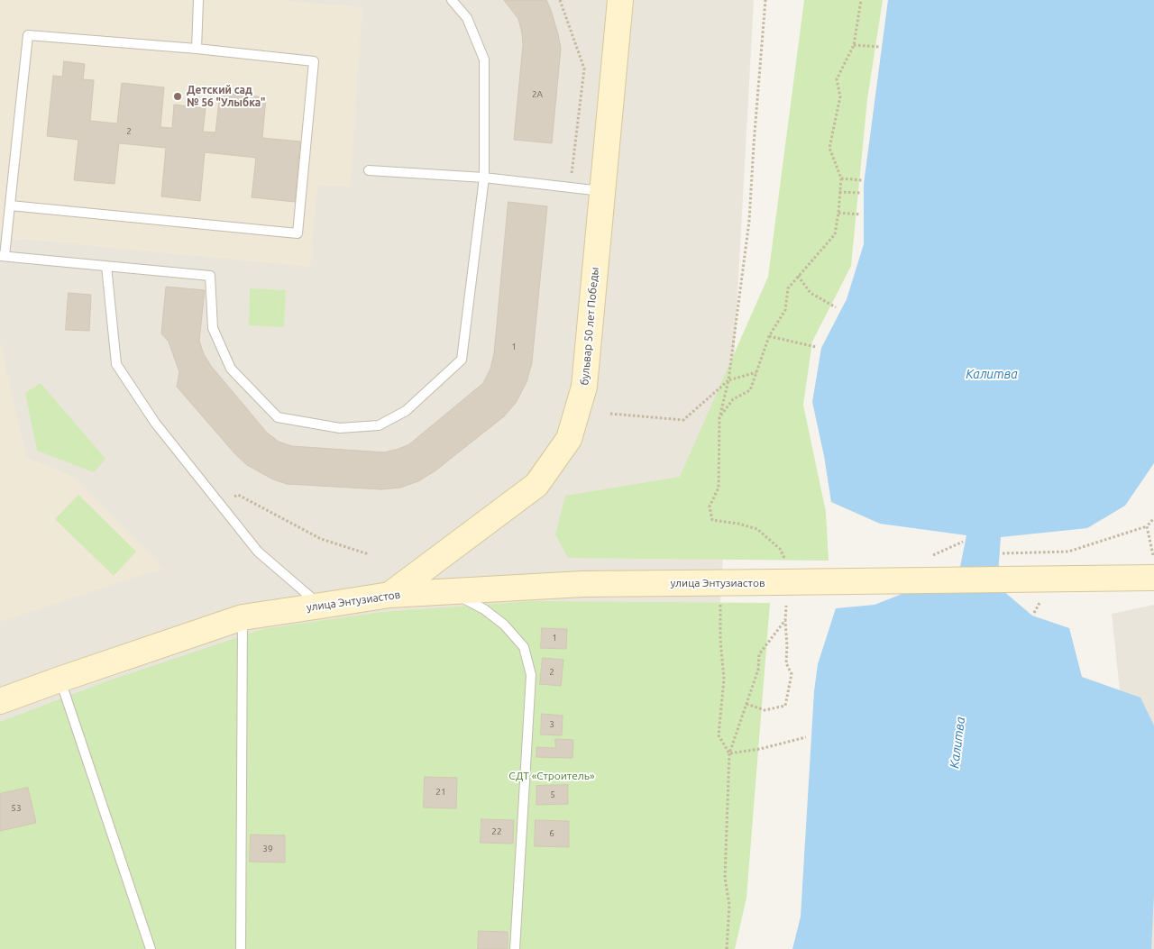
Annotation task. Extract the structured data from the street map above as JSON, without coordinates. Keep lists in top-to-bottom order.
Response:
{
  "streets": {
    "main road": ["бульвар 50 лет Победы", "улица Энтузиастов"]
  },
  "crossings": [
    ["бульвар 50 лет Победы", "улица Энтузиастов"]
  ],
  "water": ["Калитва"],
  "parks": ["СДТ «Строитель»"],
  "places": ["Детский сад № 56 \"Улыбка\""],
  "house_numbers": [
    "2А",
    "2",
    "1",
    "1",
    "2",
    "3",
    "21",
    "5",
    "53",
    "22",
    "6",
    "39"
  ]
}
